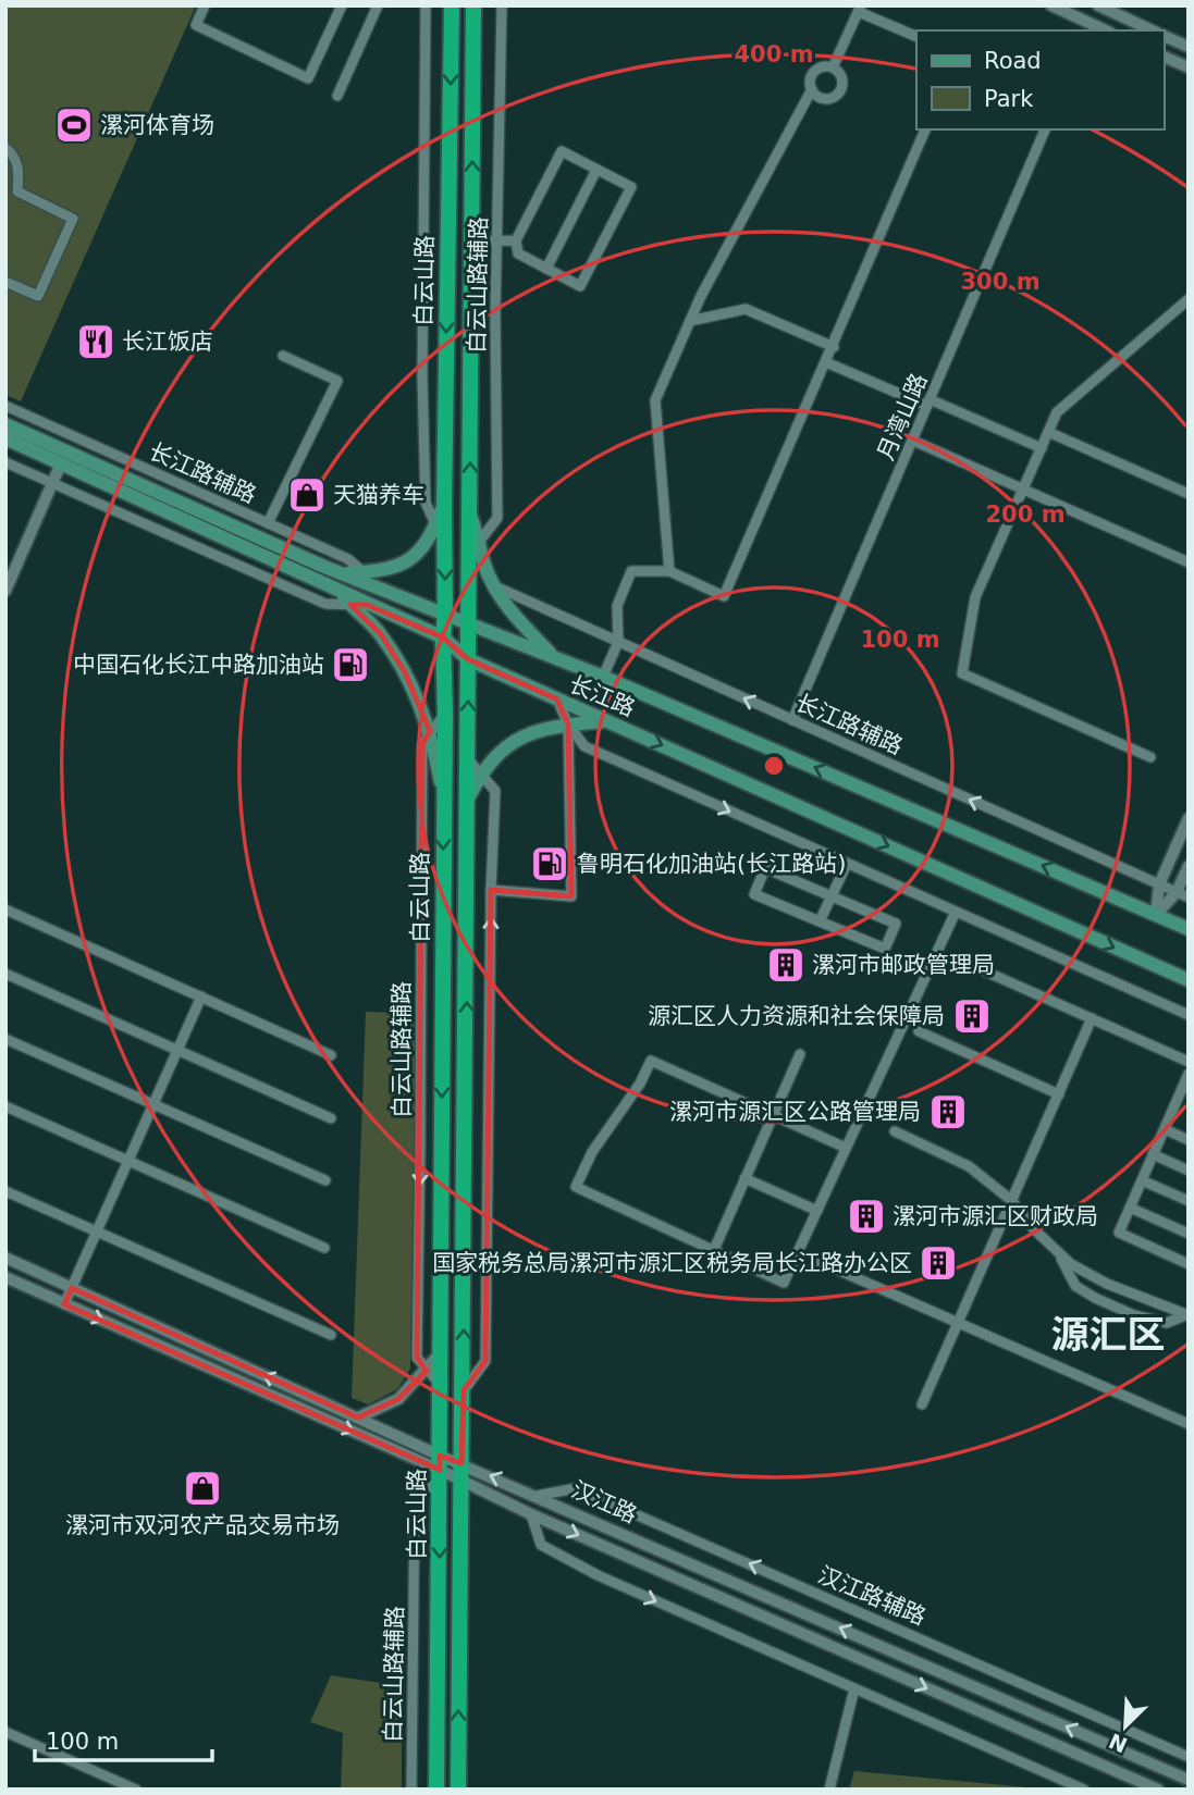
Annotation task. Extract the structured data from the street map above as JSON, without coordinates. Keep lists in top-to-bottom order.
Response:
{
  "streets": {
    "highway": ["白云山路"],
    "main road": ["长江路"],
    "street": [
      "白云山路辅路",
      "月湾山路",
      "长江路辅路",
      "汉江路",
      "汉江路辅路"
    ]
  },
  "crossings": [
    ["白云山路", "白云山路辅路"],
    ["白云山路", "长江路"],
    ["白云山路", "汉江路"],
    ["白云山路辅路", "汉江路"],
    ["月湾山路", "长江路辅路"],
    ["长江路辅路", "长江路"],
    ["汉江路", "汉江路辅路"]
  ],
  "one_way": ["长江路辅路"],
  "districts": ["源汇区"],
  "places": {
    "sports": ["漯河体育场"],
    "restaurant": ["长江饭店"],
    "shop": ["天猫养车", "漯河市双河农产品交易市场"],
    "fuel station": ["中国石化长江中路加油站", "鲁明石化加油站(长江路站)"],
    "building": [
      "漯河市邮政管理局",
      "源汇区人力资源和社会保障局",
      "漯河市源汇区公路管理局",
      "漯河市源汇区财政局",
      "国家税务总局漯河市源汇区税务局长江路办公区"
    ]
  },
  "legend": ["Road", "Park"],
  "scale_bar": "100 m",
  "north": "bottom left",
  "rings": [
    "400 m",
    "300 m",
    "200 m",
    "100 m"
  ]
}
